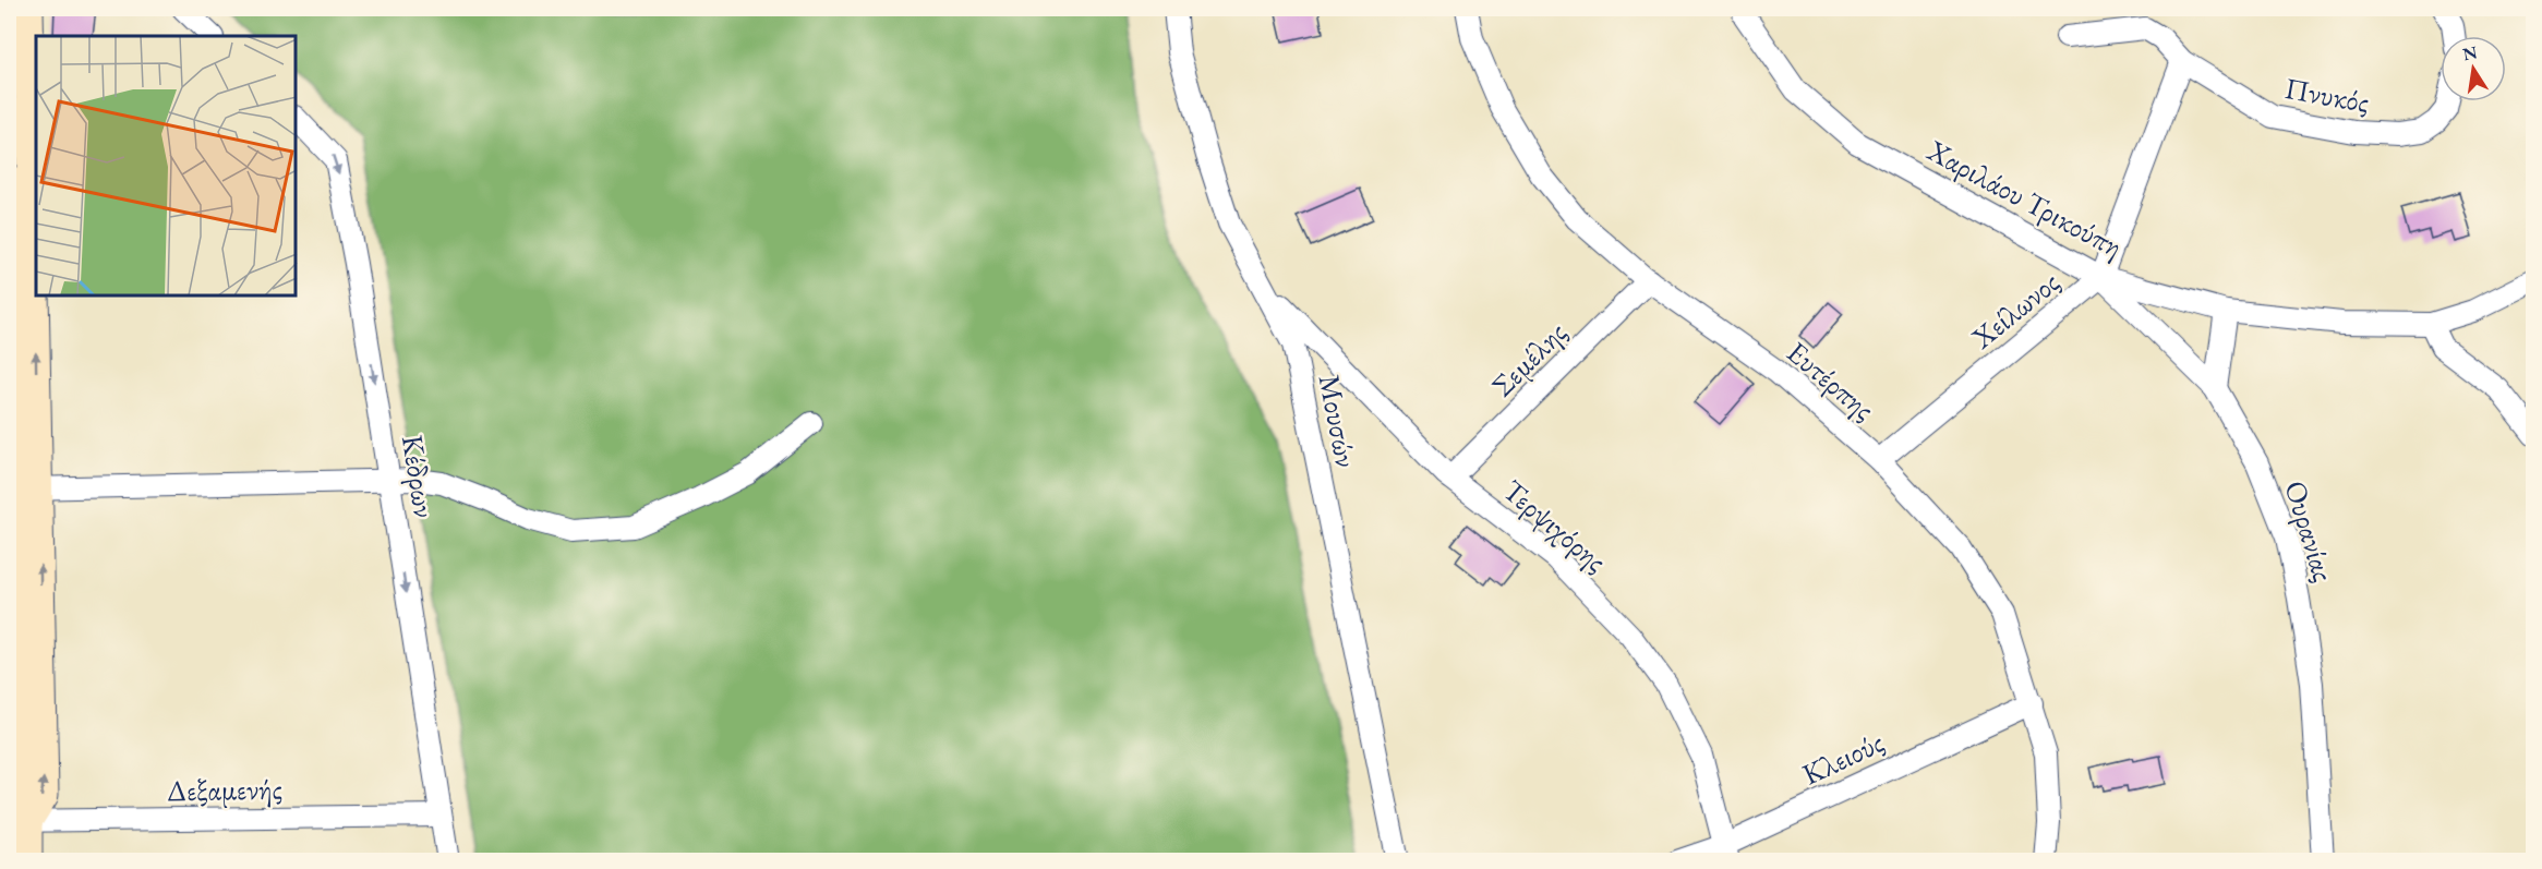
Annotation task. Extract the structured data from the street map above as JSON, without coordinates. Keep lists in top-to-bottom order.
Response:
{
  "streets": {
    "street": [
      "Πνυκός",
      "Χαριλάου Τρικούπη",
      "Χείλωνος",
      "Σεμέλης",
      "Ευτέρπης",
      "Μουσών",
      "Κέδρων",
      "Τερψιχόρης",
      "Ουρανίας",
      "Κλειούς",
      "Δεξαμενής"
    ]
  },
  "crossings": [
    ["Πνυκός", "Χείλωνος"],
    ["Χαριλάου Τρικούπη", "Χείλωνος"],
    ["Χαριλάου Τρικούπη", "Ουρανίας"],
    ["Χείλωνος", "Ευτέρπης"],
    ["Χείλωνος", "Ουρανίας"],
    ["Σεμέλης", "Ευτέρπης"],
    ["Σεμέλης", "Τερψιχόρης"],
    ["Ευτέρπης", "Κλειούς"],
    ["Μουσών", "Τερψιχόρης"],
    ["Κέδρων", "Δεξαμενής"],
    ["Τερψιχόρης", "Κλειούς"]
  ],
  "one_way": ["Κέδρων"],
  "north": "top"
}
